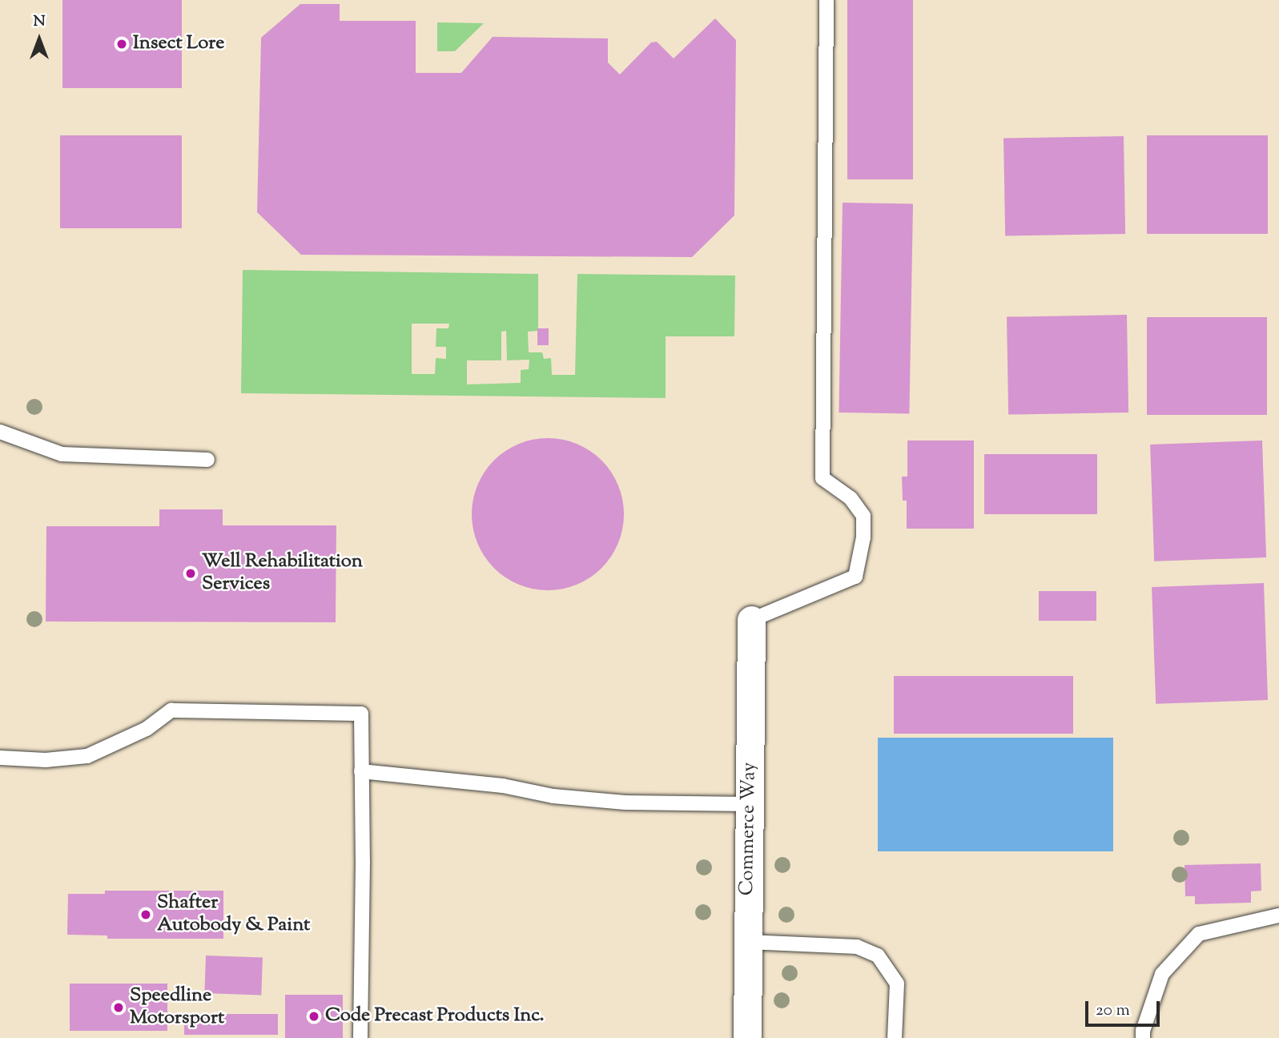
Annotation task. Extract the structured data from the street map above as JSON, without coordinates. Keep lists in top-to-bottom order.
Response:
{
  "streets": {
    "street": ["Commerce Way"]
  },
  "places": [
    "Insect Lore",
    "Well Rehabilitation Services",
    "Shafter Autobody & Paint",
    "Speedline Motorsport",
    "Code Precast Products Inc."
  ],
  "scale_bar": "20 m",
  "north": "top"
}
